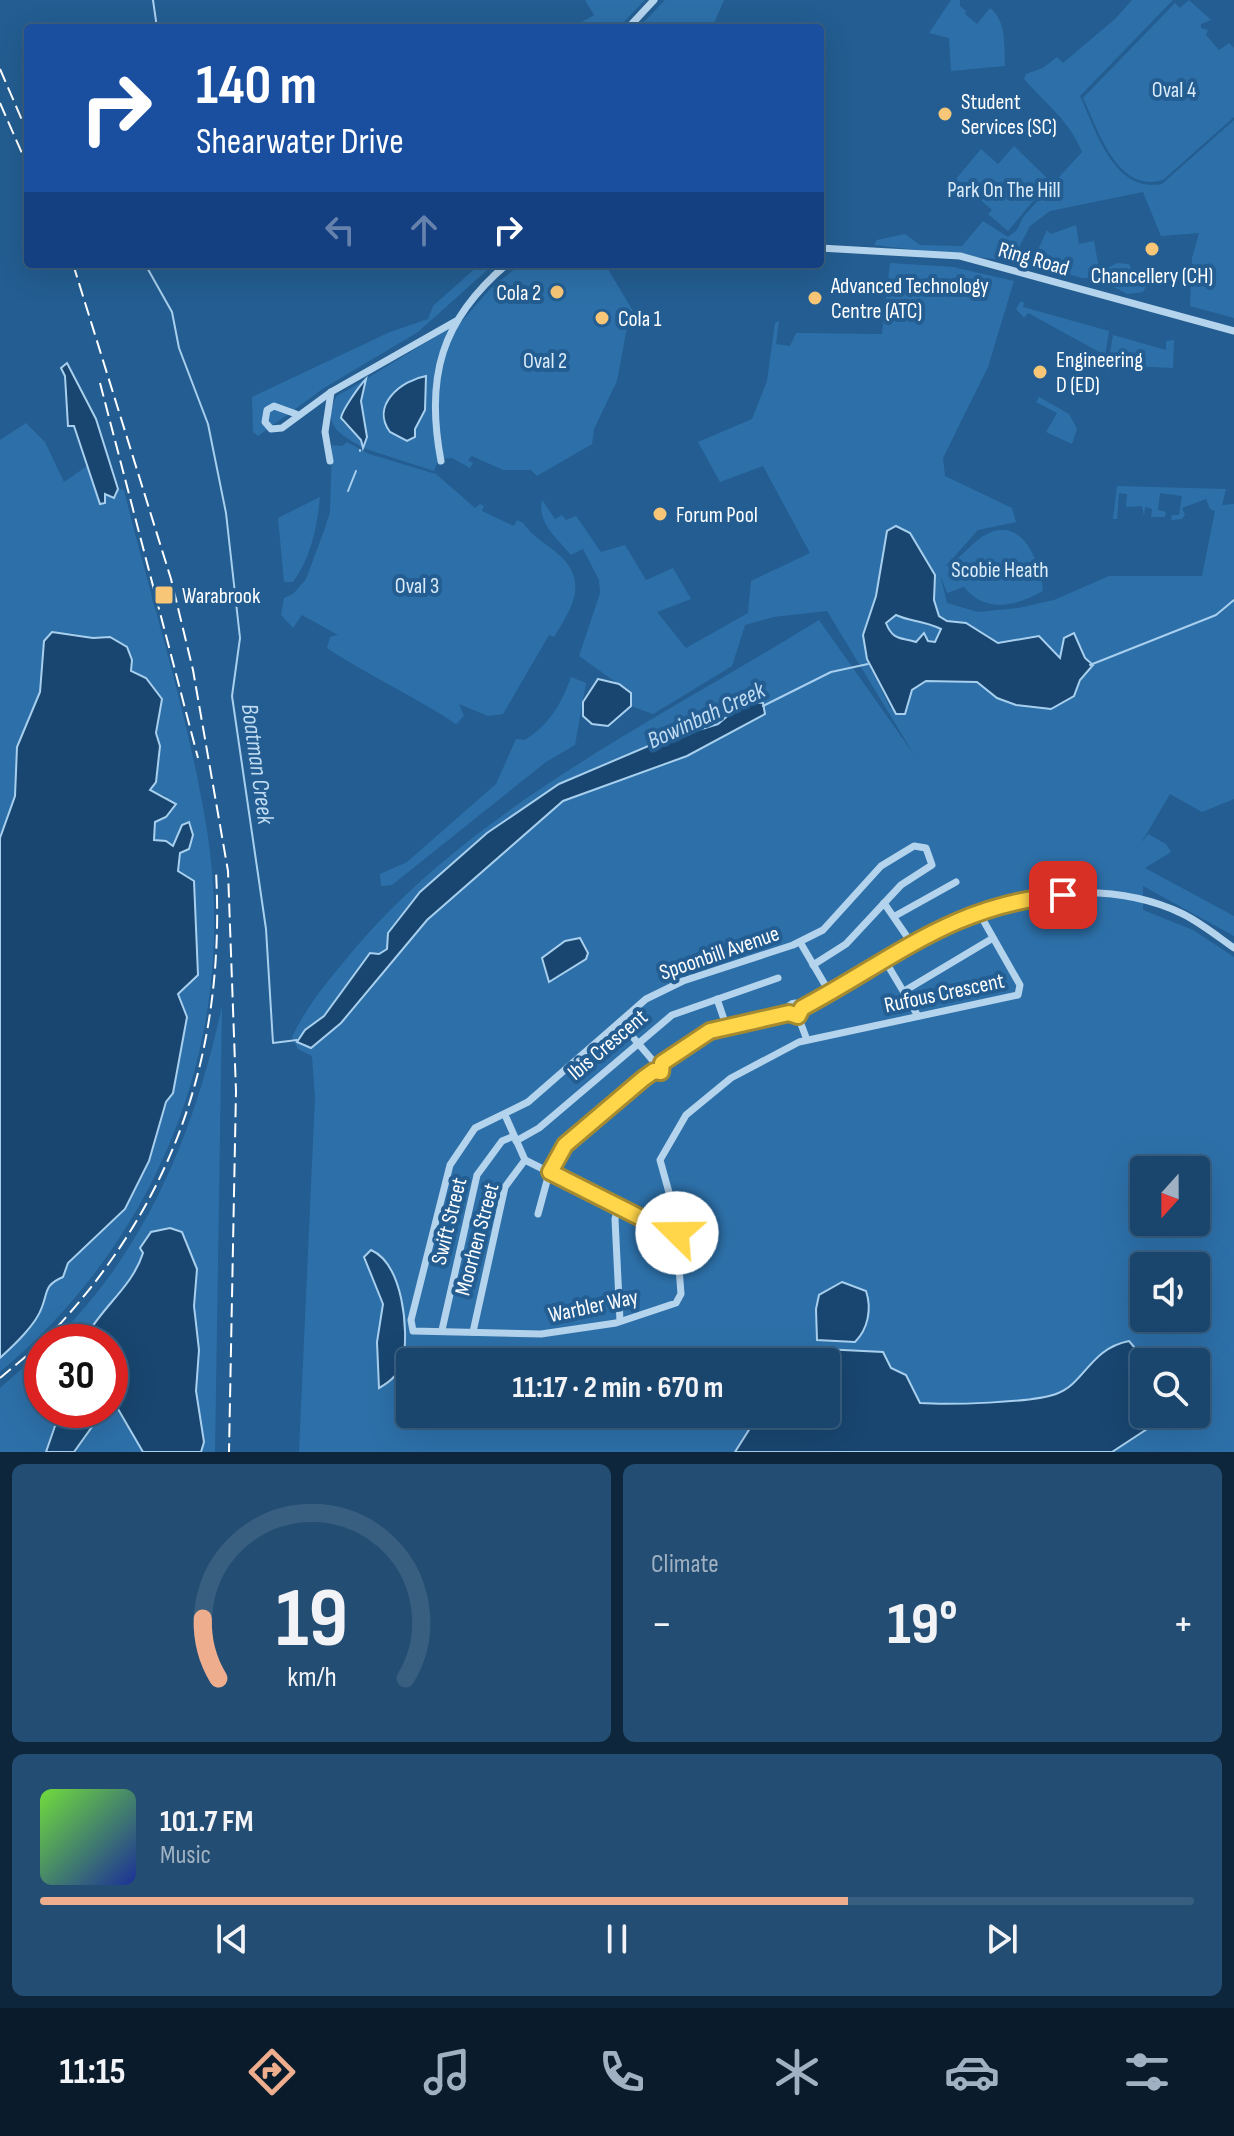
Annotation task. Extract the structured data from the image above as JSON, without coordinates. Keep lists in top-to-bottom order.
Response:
{
  "streets": {
    "street": [
      "Ring Road",
      "Spoonbill Avenue",
      "Rufous Crescent",
      "Ibis Crescent",
      "Swift Street",
      "Moorhen Street",
      "Warbler Way"
    ]
  },
  "crossings": [
    ["Spoonbill Avenue", "Warbler Way"],
    ["Rufous Crescent", "Warbler Way"],
    ["Ibis Crescent", "Swift Street"],
    ["Swift Street", "Warbler Way"],
    ["Moorhen Street", "Warbler Way"]
  ],
  "water": ["Bowinbah Creek", "Boatman Creek"],
  "parks": [
    "Oval 4",
    "Park On The Hill",
    "Oval 2",
    "Scobie Heath",
    "Oval 3"
  ],
  "places": {
    "other": [
      "Student Services (SC)",
      "Chancellery (CH)",
      "Cola 2",
      "Advanced Technology Centre (ATC)",
      "Cola 1",
      "Engineering D (ED)",
      "Forum Pool"
    ],
    "transit": ["Warabrook"]
  },
  "north": "bottom",
  "page": {
    "turn": ["140 m", "Shearwater Drive"],
    "limit": "30",
    "trip": "11:17 · 2 min · 670 m",
    "tile": "Climate",
    "heat": ["−", "19°", "+"],
    "song": ["101.7 FM", "Music"],
    "tabs": "11:15",
    "gauge": ["19", "km/h"]
  }
}
